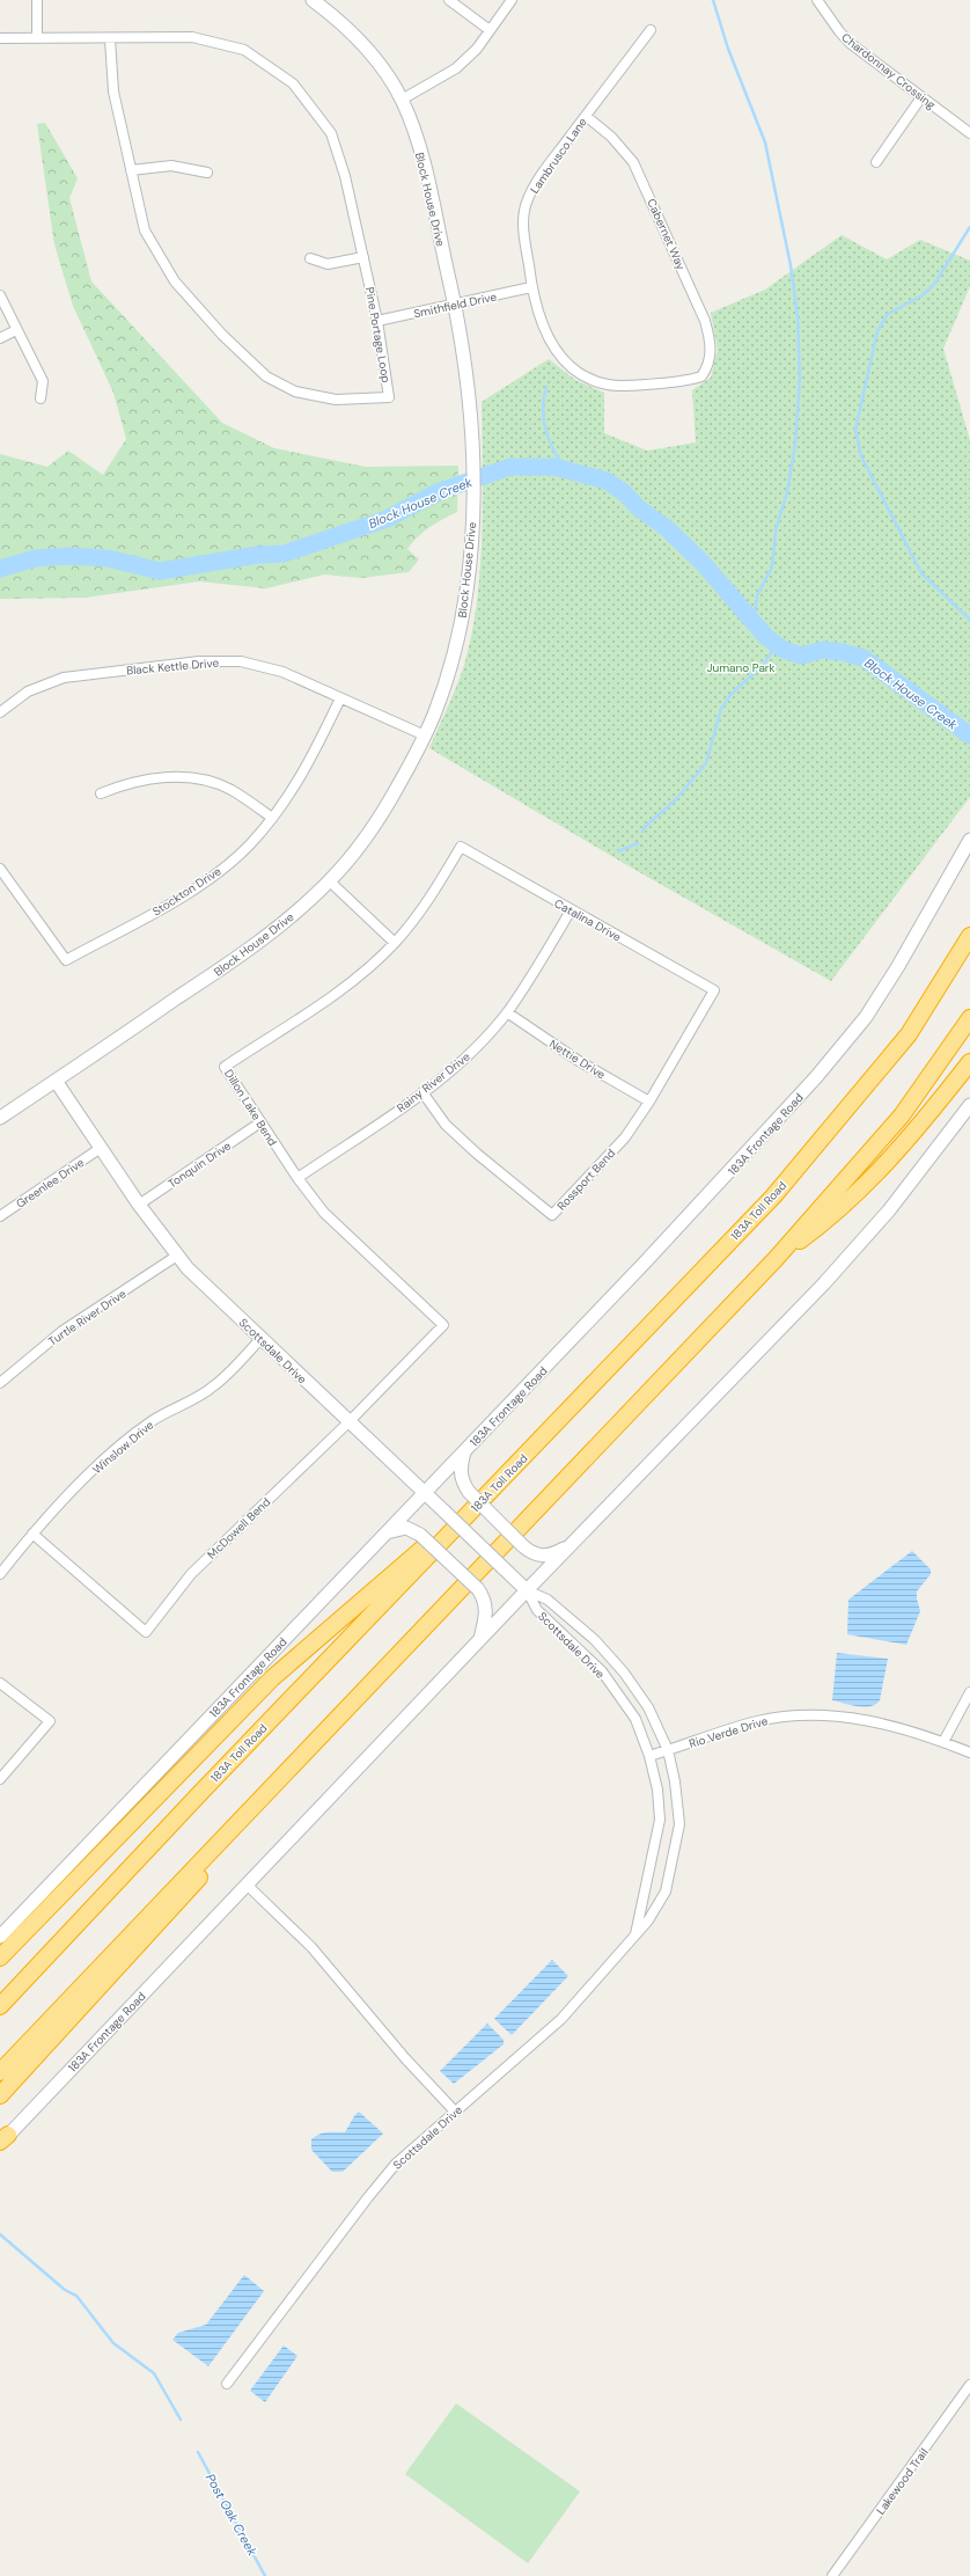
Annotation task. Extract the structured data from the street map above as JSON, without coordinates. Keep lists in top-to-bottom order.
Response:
{
  "streets": {
    "highway": ["183A Toll Road"],
    "main road": ["Block House Drive", "183A Frontage Road", "Scottsdale Drive"],
    "street": [
      "Chardonnay Crossing",
      "Lambrusco Lane",
      "Cabernet Way",
      "Smithfield Drive",
      "Pine Portage Loop",
      "Black Kettle Drive",
      "Stockton Drive",
      "Catalina Drive",
      "Nettie Drive",
      "Rainy River Drive",
      "Dillon Lake Bend",
      "Tonquin Drive",
      "Rossport Bend",
      "Greenlee Drive",
      "Turtle River Drive",
      "Winslow Drive",
      "McDowell Bend",
      "Rio Verde Drive",
      "Lakewood Trail"
    ]
  },
  "crossings": [
    ["Lambrusco Lane", "Cabernet Way"],
    ["Lambrusco Lane", "Smithfield Drive"],
    ["Block House Drive", "Smithfield Drive"],
    ["Block House Drive", "Black Kettle Drive"],
    ["Block House Drive", "Scottsdale Drive"],
    ["Smithfield Drive", "Pine Portage Loop"],
    ["Black Kettle Drive", "Stockton Drive"],
    ["Catalina Drive", "Rainy River Drive"],
    ["Catalina Drive", "Dillon Lake Bend"],
    ["Catalina Drive", "Rossport Bend"],
    ["Nettie Drive", "Rainy River Drive"],
    ["Nettie Drive", "Rossport Bend"],
    ["Rainy River Drive", "Dillon Lake Bend"],
    ["Rainy River Drive", "Rossport Bend"],
    ["Dillon Lake Bend", "Tonquin Drive"],
    ["Dillon Lake Bend", "McDowell Bend"],
    ["183A Frontage Road", "Scottsdale Drive"],
    ["Tonquin Drive", "Scottsdale Drive"],
    ["Greenlee Drive", "Scottsdale Drive"],
    ["Turtle River Drive", "Scottsdale Drive"],
    ["Scottsdale Drive", "Winslow Drive"],
    ["Scottsdale Drive", "McDowell Bend"],
    ["Scottsdale Drive", "Rio Verde Drive"],
    ["Winslow Drive", "McDowell Bend"]
  ],
  "water": ["Block House Creek", "Post Oak Creek"],
  "parks": ["Jumano Park"]
}
